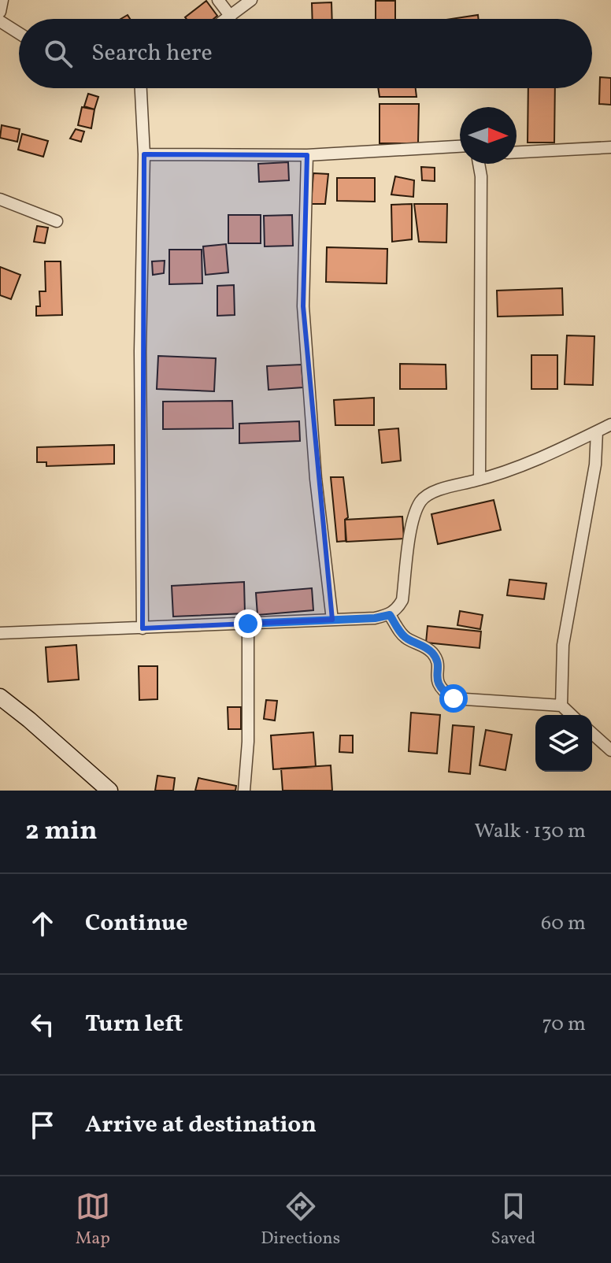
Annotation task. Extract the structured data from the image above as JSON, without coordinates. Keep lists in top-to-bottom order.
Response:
{
  "north": "right",
  "page": {
    "search": "Search here",
    "heading": ["2 min", "Walk · 130 m"],
    "list": [
      ["Continue", "60 m"],
      ["Turn left", "70 m"],
      "Arrive at destination"
    ],
    "nav": ["Map", "Directions", "Saved"]
  }
}
